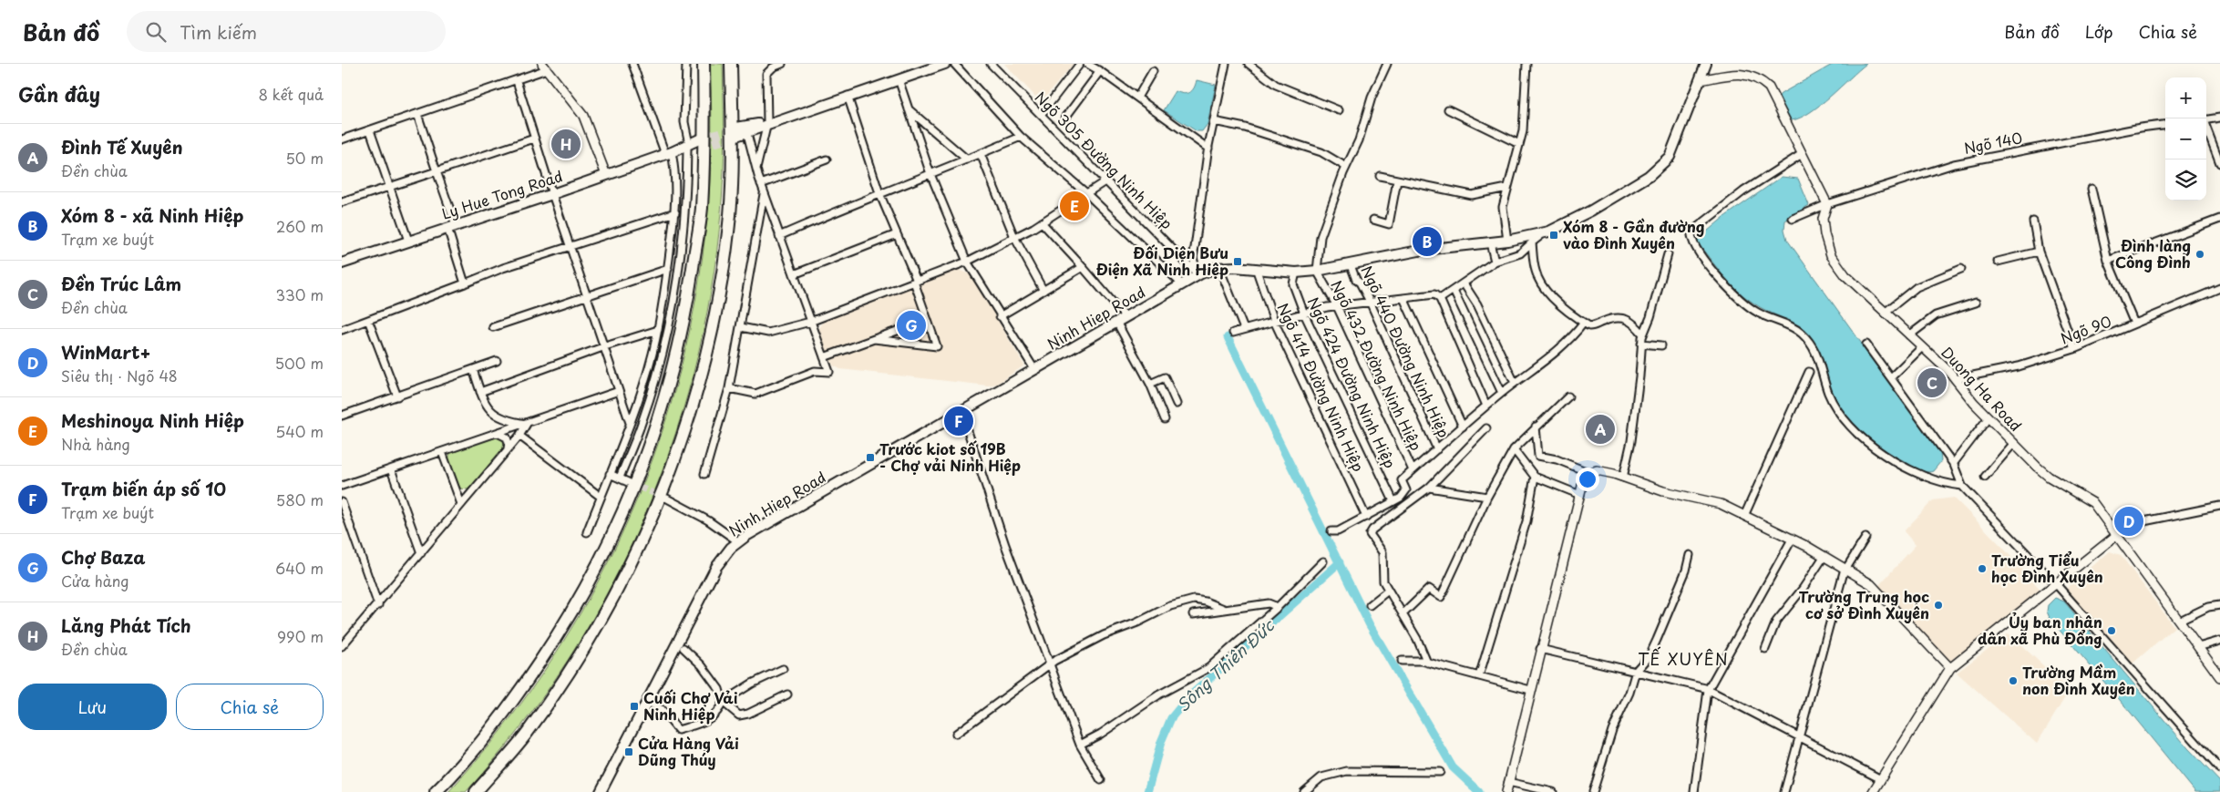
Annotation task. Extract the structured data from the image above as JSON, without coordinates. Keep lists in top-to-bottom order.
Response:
{
  "streets": {
    "main road": ["Ly Hue Tong Road", "Ninh Hiep Road"],
    "street": [
      "Ngõ 140",
      "Ngõ 305 Đường Ninh Hiệp",
      "Ngõ 90",
      "Ngõ 440 Đường Ninh Hiệp",
      "Ngõ 432 Đường Ninh Hiệp",
      "Ngõ 424 Đường Ninh Hiệp",
      "Ngõ 414 Đường Ninh Hiệp",
      "Duong Ha Road"
    ]
  },
  "crossings": [
    ["Ngõ 140", "Duong Ha Road"],
    ["Ngõ 305 Đường Ninh Hiệp", "Ninh Hiep Road"],
    ["Ninh Hiep Road", "Ngõ 440 Đường Ninh Hiệp"],
    ["Ninh Hiep Road", "Ngõ 432 Đường Ninh Hiệp"],
    ["Ninh Hiep Road", "Ngõ 424 Đường Ninh Hiệp"],
    ["Ninh Hiep Road", "Ngõ 414 Đường Ninh Hiệp"],
    ["Ngõ 90", "Duong Ha Road"]
  ],
  "districts": ["TẾ XUYÊN"],
  "water": ["Sông Thiên Đức"],
  "places": {
    "transit": [
      "Xóm 8 - Gần đường vào Đình Xuyên",
      "Đối Diện Bưu Điện Xã Ninh Hiệp",
      "Trước kiot số 19B - Chợ vải Ninh Hiệp",
      "Cuối Chợ Vải Ninh Hiệp",
      "Cửa Hàng Vải Dũng Thúy"
    ],
    "other": [
      "Đình làng Công Đình",
      "Trường Tiểu học Đình Xuyên",
      "Trường Trung học cơ sở Đình Xuyên",
      "Ủy ban nhân dân xã Phù Đổng",
      "Trường Mầm non Đình Xuyên"
    ]
  },
  "page": {
    "header": "Bản đồ",
    "search": "Tìm kiếm",
    "nav": ["Bản đồ", "Lớp", "Chia sẻ"],
    "heading": ["Gần đây", "8 kết quả"],
    "map_buttons": ["+", "−"],
    "list": [
      {
        "mark": "A",
        "name": "Đình Tế Xuyên",
        "note": "Đền chùa",
        "value": "50 m"
      },
      {
        "mark": "B",
        "name": "Xóm 8 - xã Ninh Hiệp",
        "note": "Trạm xe buýt",
        "value": "260 m"
      },
      {
        "mark": "C",
        "name": "Đền Trúc Lâm",
        "note": "Đền chùa",
        "value": "330 m"
      },
      {
        "mark": "D",
        "name": "WinMart+",
        "note": "Siêu thị · Ngõ 48",
        "value": "500 m"
      },
      {
        "mark": "E",
        "name": "Meshinoya Ninh Hiệp",
        "note": "Nhà hàng",
        "value": "540 m"
      },
      {
        "mark": "F",
        "name": "Trạm biến áp số 10",
        "note": "Trạm xe buýt",
        "value": "580 m"
      },
      {
        "mark": "G",
        "name": "Chợ Baza",
        "note": "Cửa hàng",
        "value": "640 m"
      },
      {
        "mark": "H",
        "name": "Lăng Phát Tích",
        "note": "Đền chùa",
        "value": "990 m"
      }
    ],
    "pins": [
      "H",
      "E",
      "B",
      "G",
      "C",
      "F",
      "A",
      "D"
    ],
    "buttons": ["Lưu", "Chia sẻ"]
  }
}
